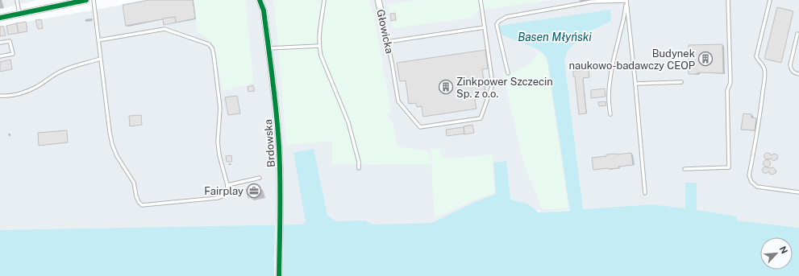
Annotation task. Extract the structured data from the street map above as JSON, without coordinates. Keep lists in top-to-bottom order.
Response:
{
  "streets": {
    "street": ["Głowicka", "Brdowska"]
  },
  "water": ["Basen Młyński"],
  "places": {
    "building": ["Budynek naukowo-badawczy CEOP", "Zinkpower Szczecin Sp. z o.o."],
    "office": ["Fairplay"]
  },
  "north": "top right"
}
